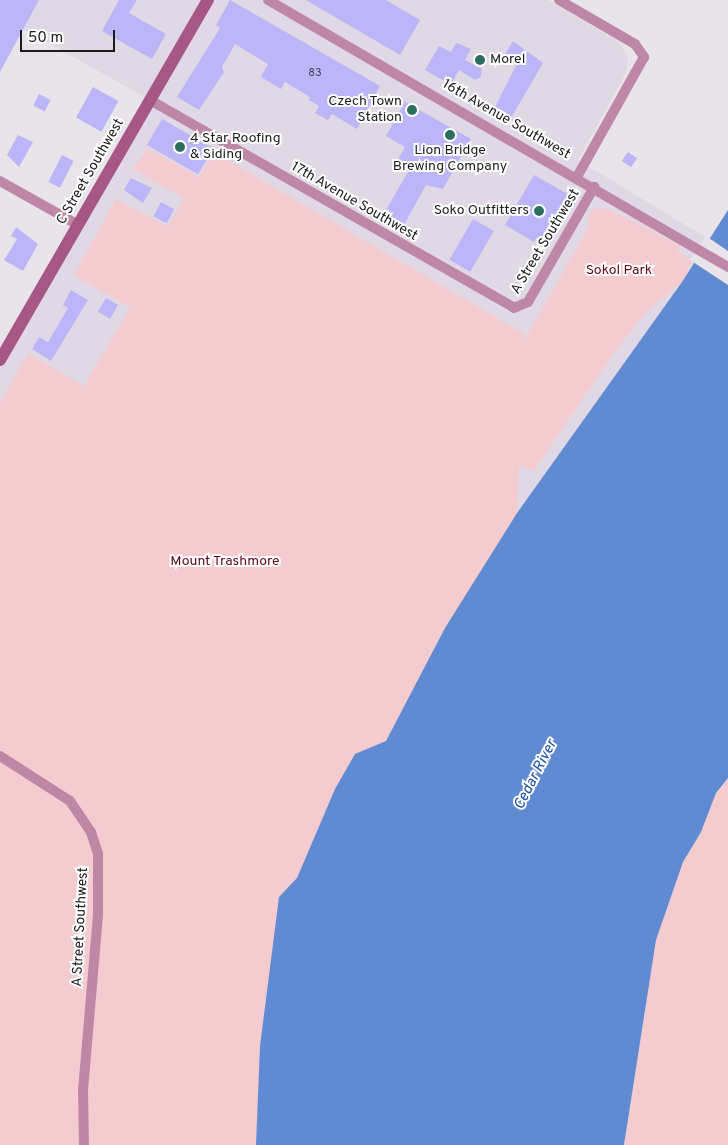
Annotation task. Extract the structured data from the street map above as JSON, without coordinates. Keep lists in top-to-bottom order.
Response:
{
  "streets": {
    "main road": ["C Street Southwest"],
    "street": ["16th Avenue Southwest", "17th Avenue Southwest", "A Street Southwest"]
  },
  "crossings": [
    ["16th Avenue Southwest", "A Street Southwest"],
    ["C Street Southwest", "17th Avenue Southwest"],
    ["17th Avenue Southwest", "A Street Southwest"]
  ],
  "water": ["Cedar River"],
  "parks": ["Sokol Park", "Mount Trashmore"],
  "places": [
    "Morel",
    "Czech Town Station",
    "Lion Bridge Brewing Company",
    "4 Star Roofing & Siding",
    "Soko Outfitters"
  ],
  "house_numbers": ["83"],
  "scale_bar": "50 m"
}
